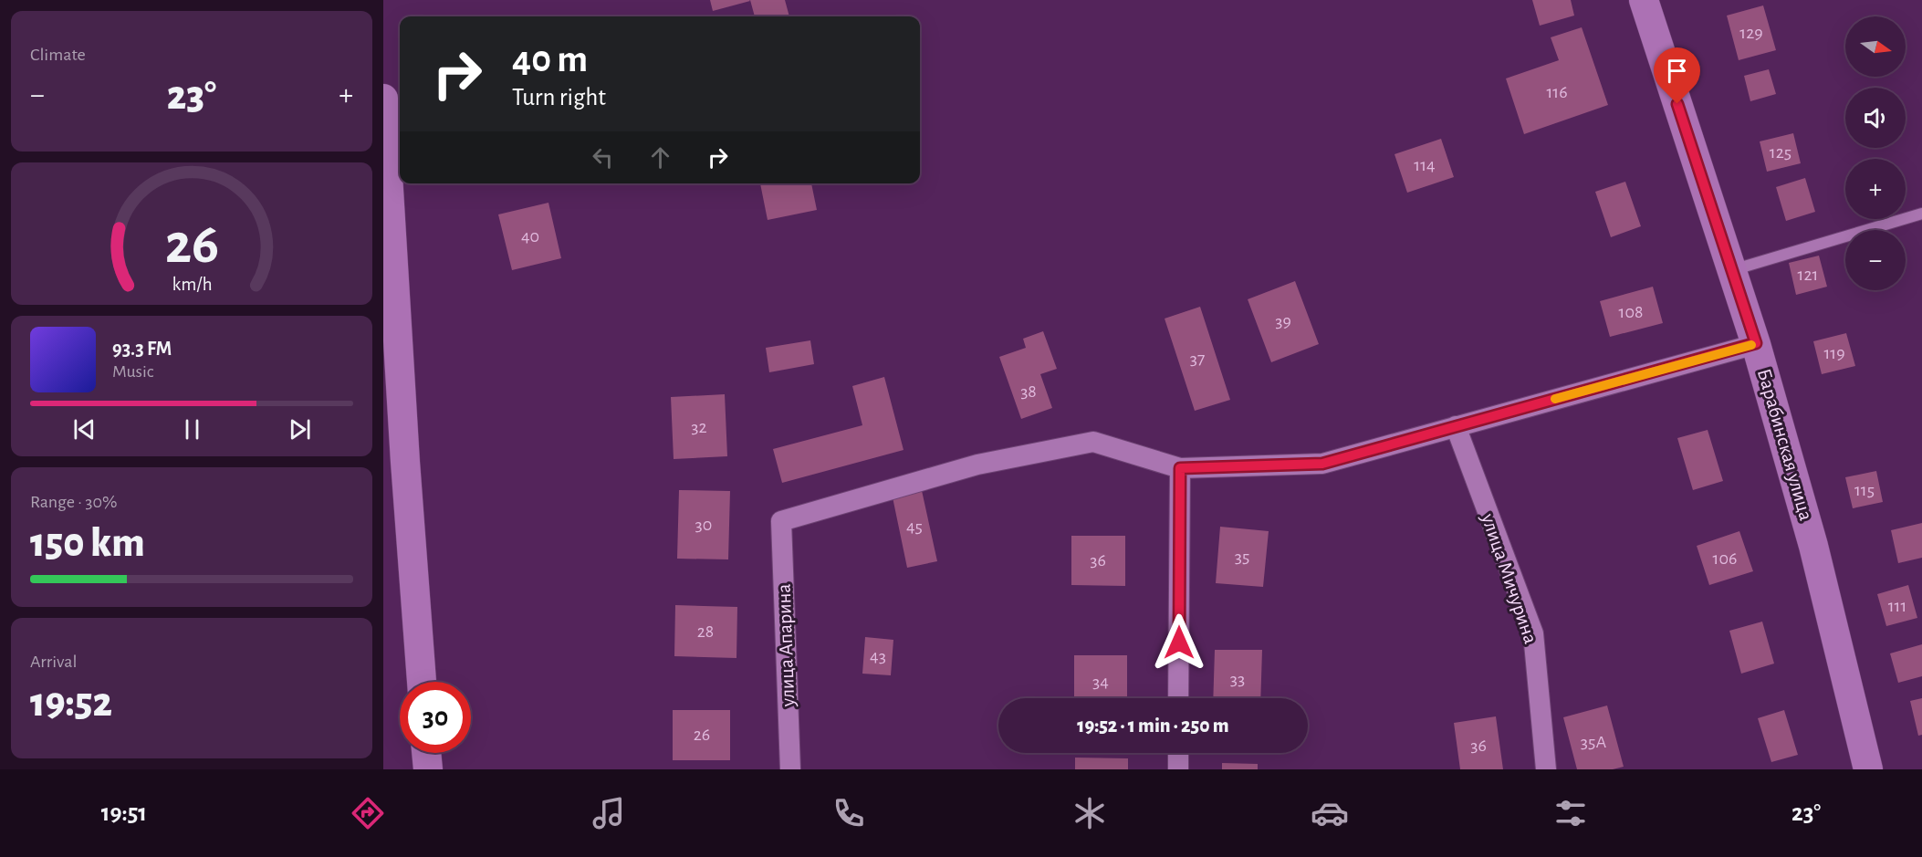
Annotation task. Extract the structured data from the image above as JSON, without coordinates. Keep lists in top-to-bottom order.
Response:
{
  "streets": {
    "street": ["Барабинская улица", "улица Мичурина", "улица Апарина"]
  },
  "house_numbers": [
    "129",
    "116",
    "125",
    "114",
    "40",
    "121",
    "108",
    "39",
    "119",
    "37",
    "38",
    "32",
    "115",
    "30",
    "45",
    "35",
    "106",
    "36",
    "111",
    "28",
    "43",
    "33",
    "34",
    "26",
    "35А",
    "36"
  ],
  "north": "right",
  "page": {
    "tile": [
      "Climate",
      ["Range · 30%", "150 km"],
      ["Arrival", "19:52"]
    ],
    "map_buttons": ["+", "−"],
    "turn": ["40 m", "Turn right"],
    "heat": ["−", "23°", "+"],
    "song": ["93.3 FM", "Music"],
    "limit": "30",
    "trip": "19:52 · 1 min · 250 m",
    "tabs": ["19:51", "23°"],
    "gauge": ["26", "km/h"]
  }
}
